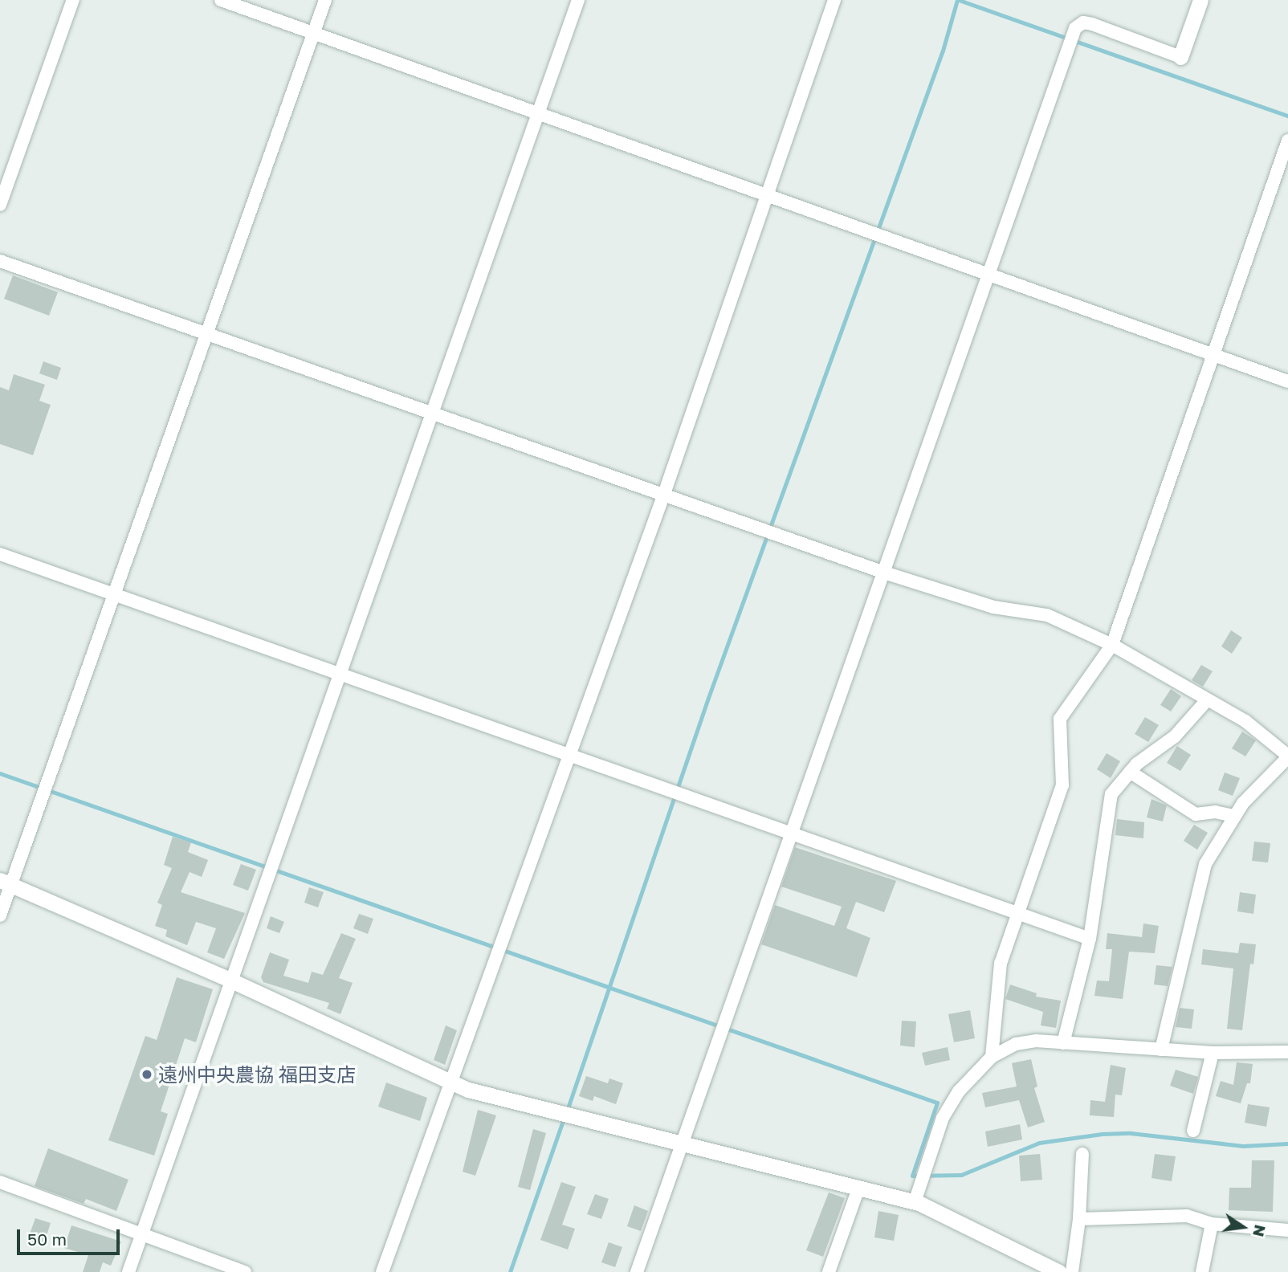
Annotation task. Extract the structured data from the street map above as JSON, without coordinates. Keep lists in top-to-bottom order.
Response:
{
  "places": ["遠州中央農協 福田支店"],
  "scale_bar": "50 m",
  "north": "right"
}
